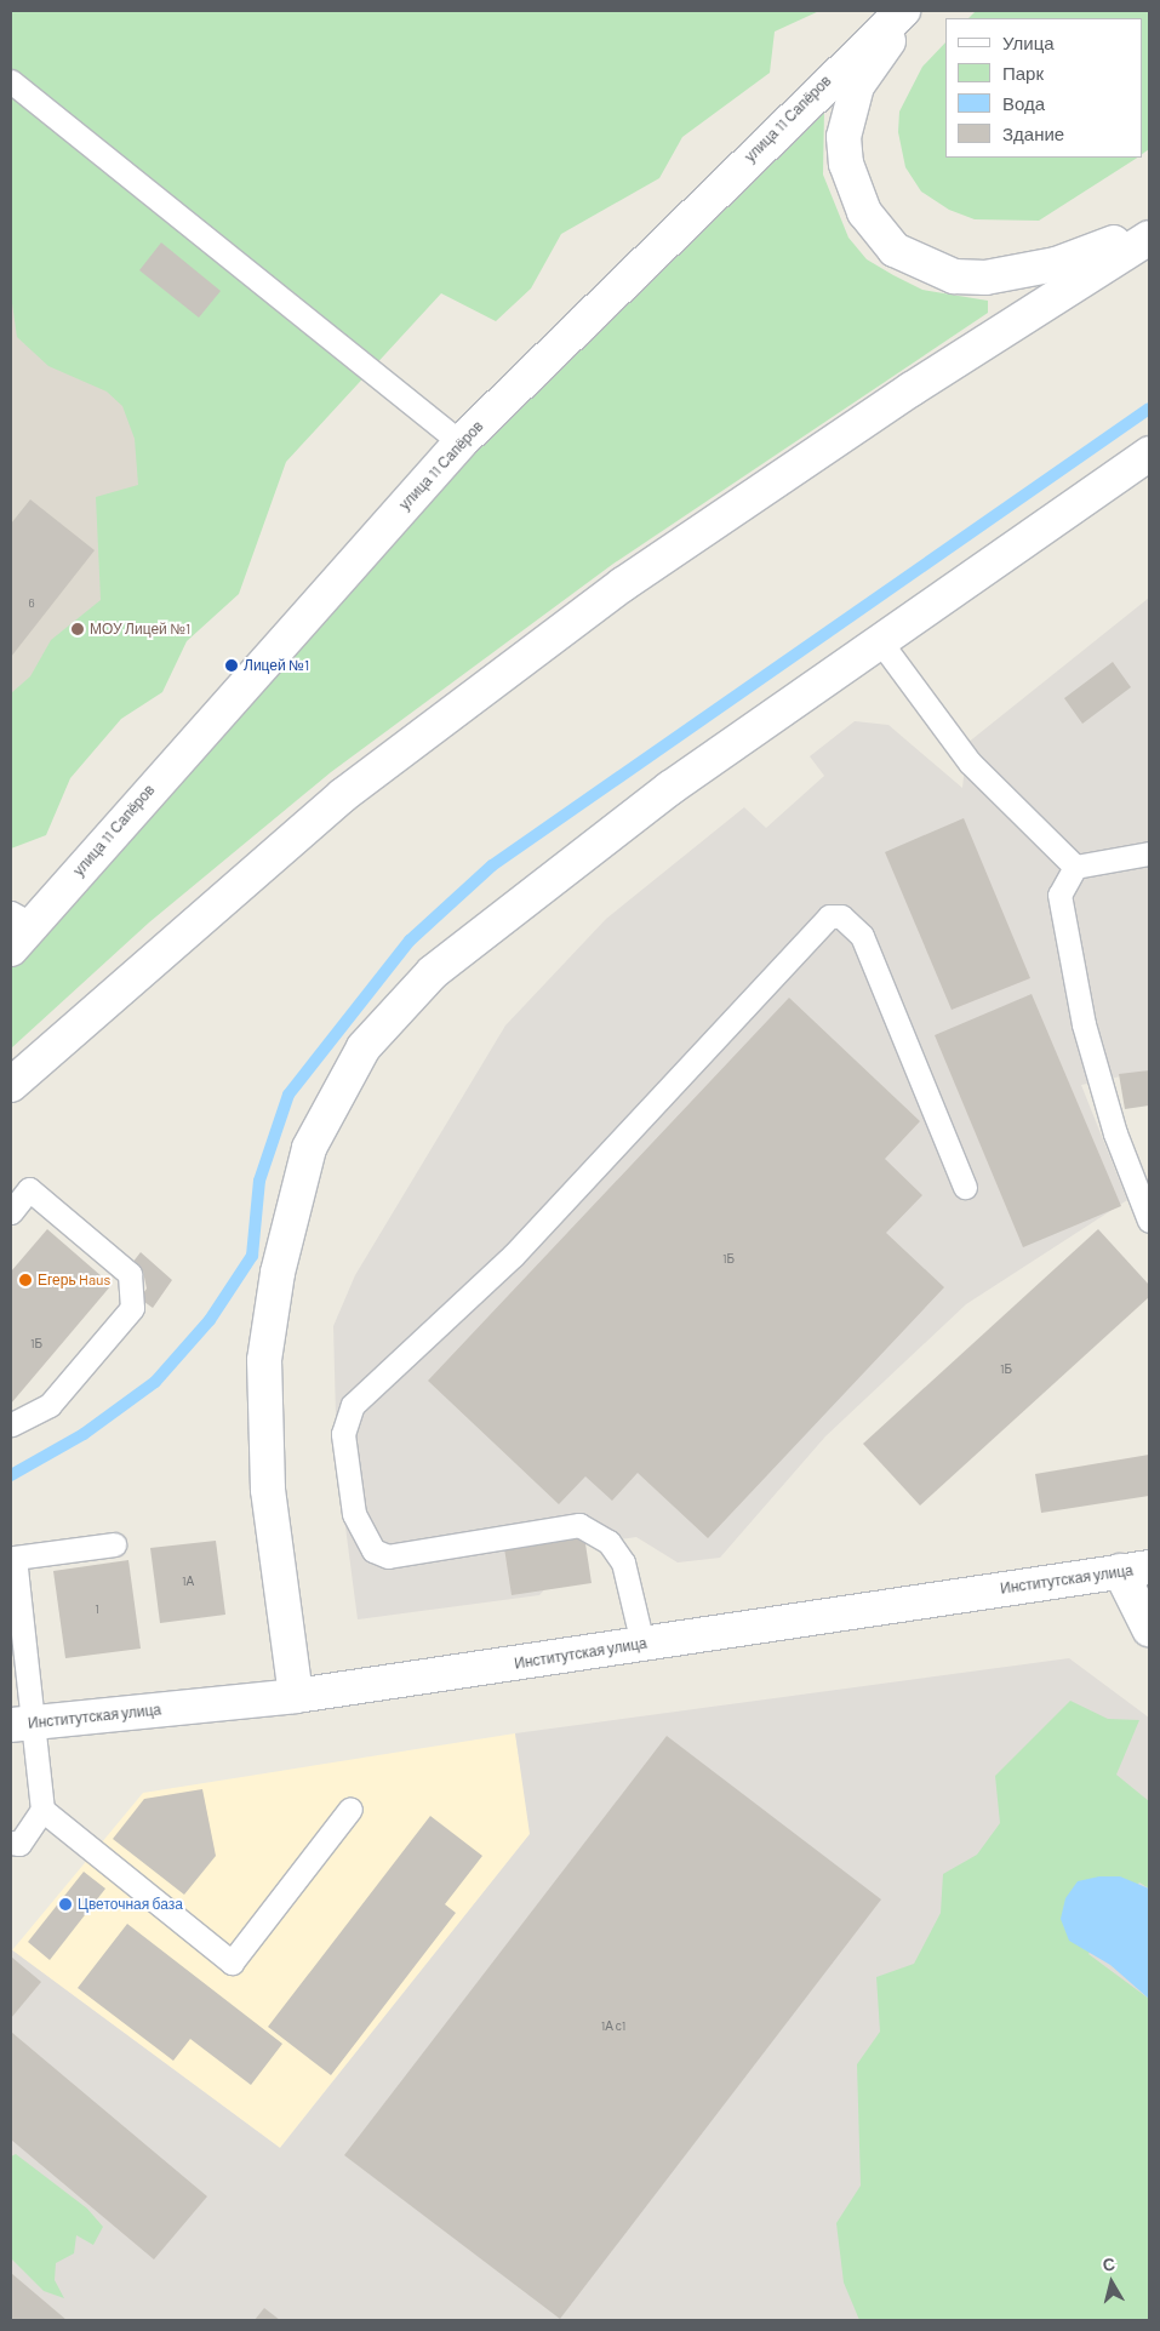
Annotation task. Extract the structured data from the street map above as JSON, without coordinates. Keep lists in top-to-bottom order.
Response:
{
  "streets": {
    "street": ["улица 11 Сапёров", "Институтская улица"]
  },
  "places": [
    "МОУ Лицей №1",
    "Лицей №1",
    "Егерь Haus",
    "Цветочная база"
  ],
  "house_numbers": [
    "6",
    "1Б",
    "1Б",
    "1Б",
    "1А",
    "1",
    "1А с1"
  ],
  "legend": [
    "Улица",
    "Парк",
    "Вода",
    "Здание"
  ],
  "north": "top"
}
